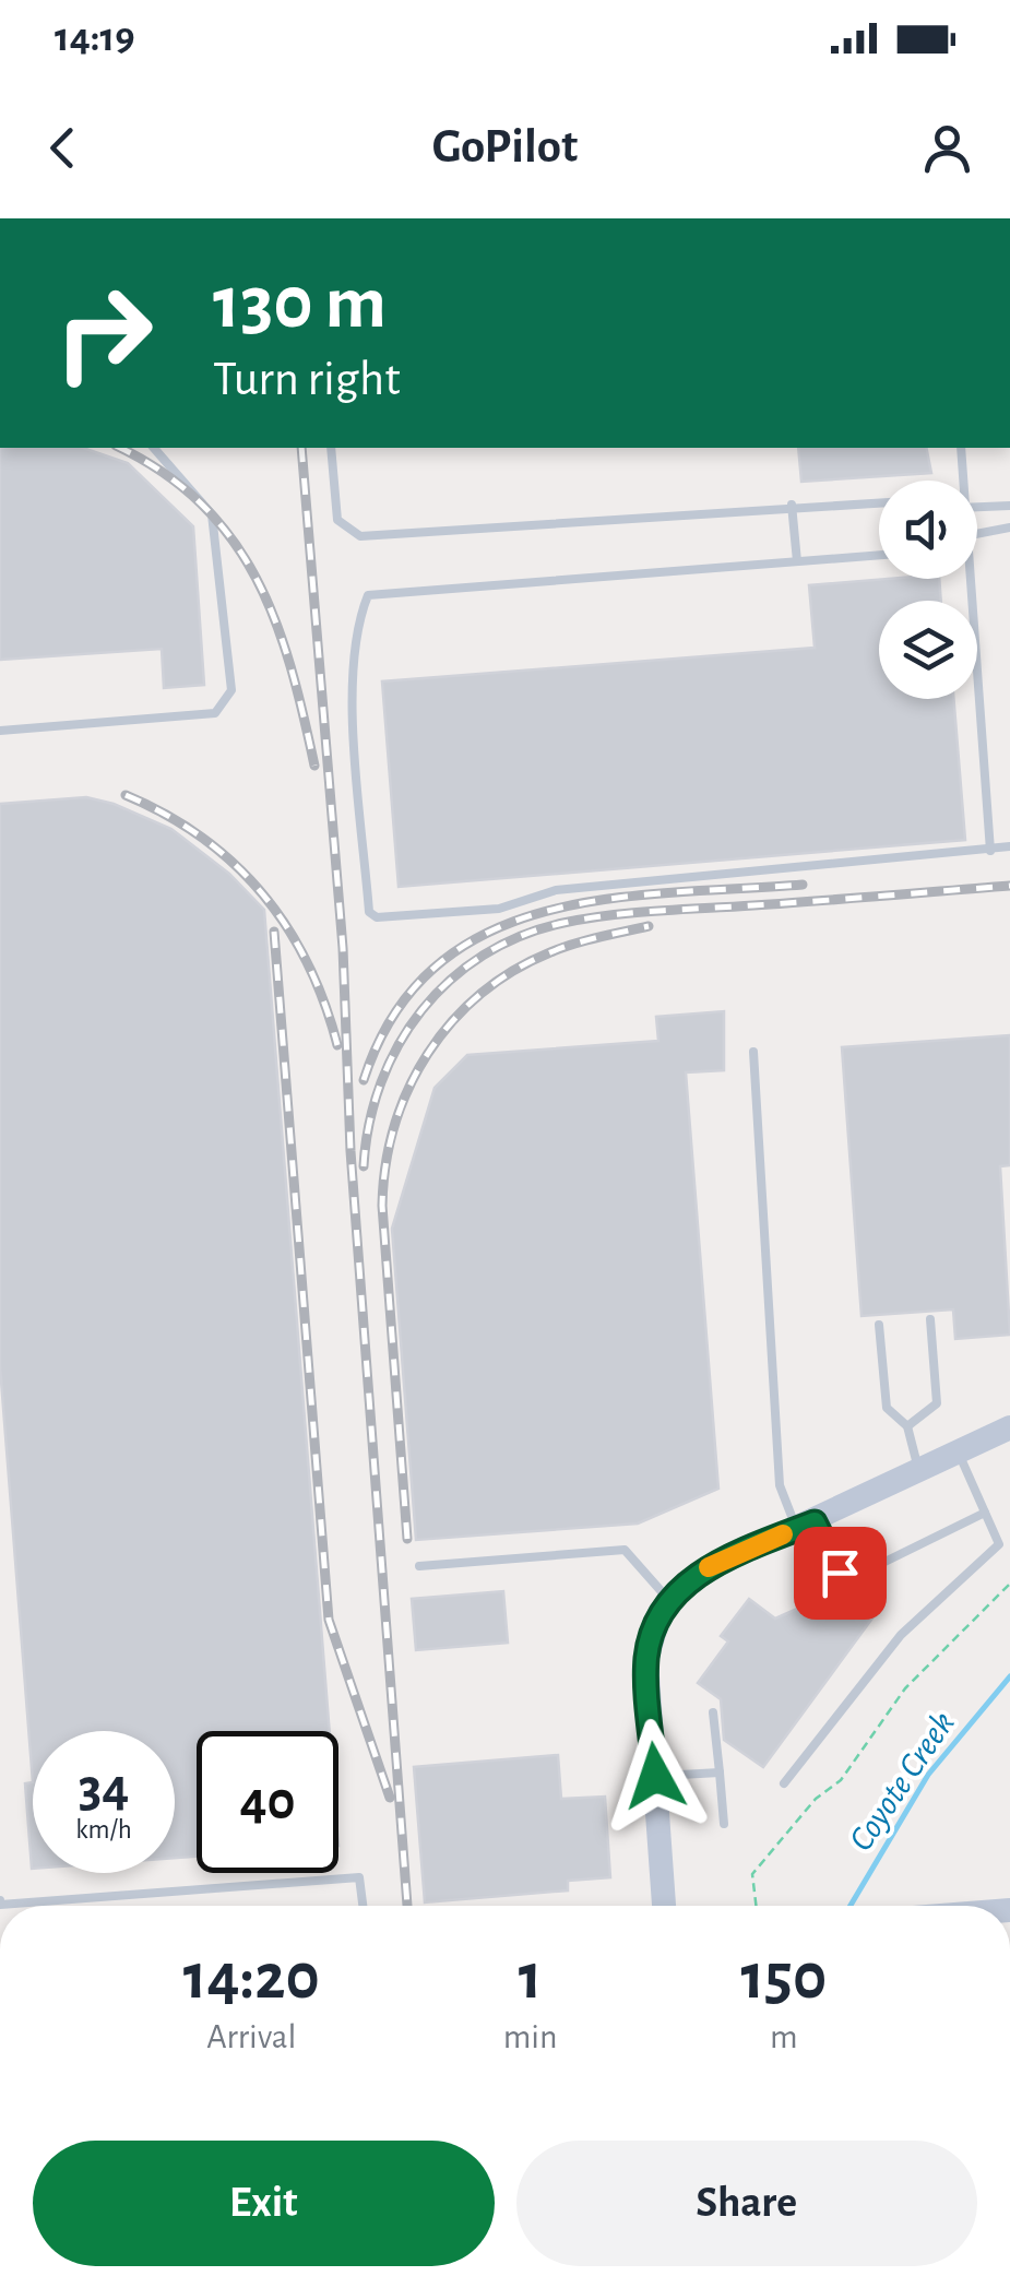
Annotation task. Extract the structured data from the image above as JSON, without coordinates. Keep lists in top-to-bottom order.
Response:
{
  "water": ["Coyote Creek"],
  "page": {
    "status": "14:19",
    "header": "GoPilot",
    "turn": ["130 m", "Turn right"],
    "speed": "34 km/h",
    "limit": "40",
    "eta": [
      "14:20",
      "Arrival",
      "1",
      "min",
      "150",
      "m"
    ],
    "buttons": ["Exit", "Share"]
  }
}
